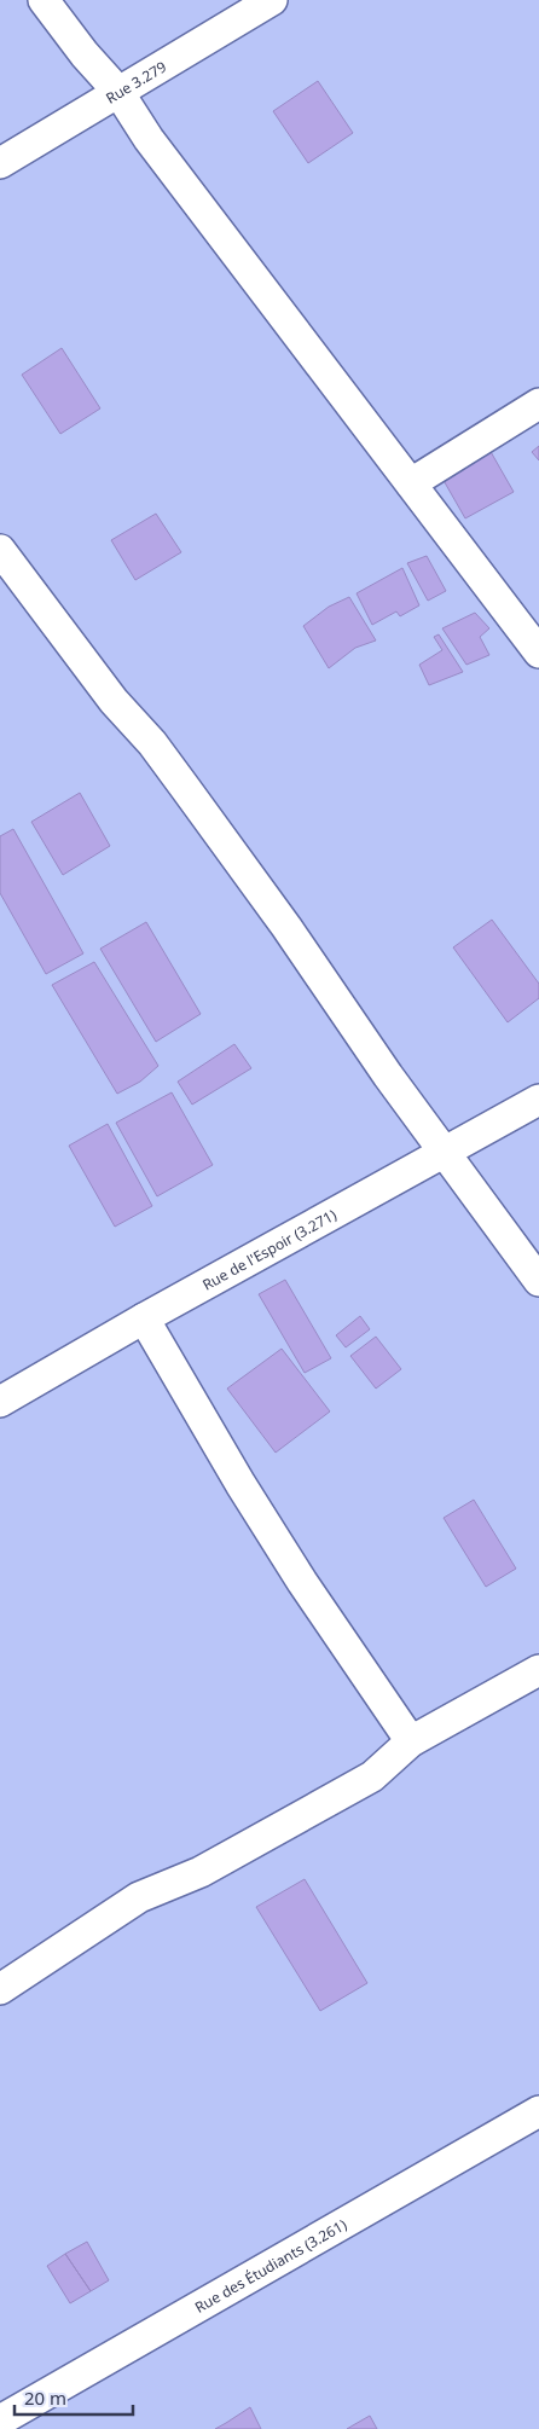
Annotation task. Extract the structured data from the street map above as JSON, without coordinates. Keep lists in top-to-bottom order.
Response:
{
  "streets": {
    "street": ["Rue 3.279", "Rue de l'Espoir (3.271)", "Rue des Étudiants (3.261)"]
  },
  "scale_bar": "20 m"
}
